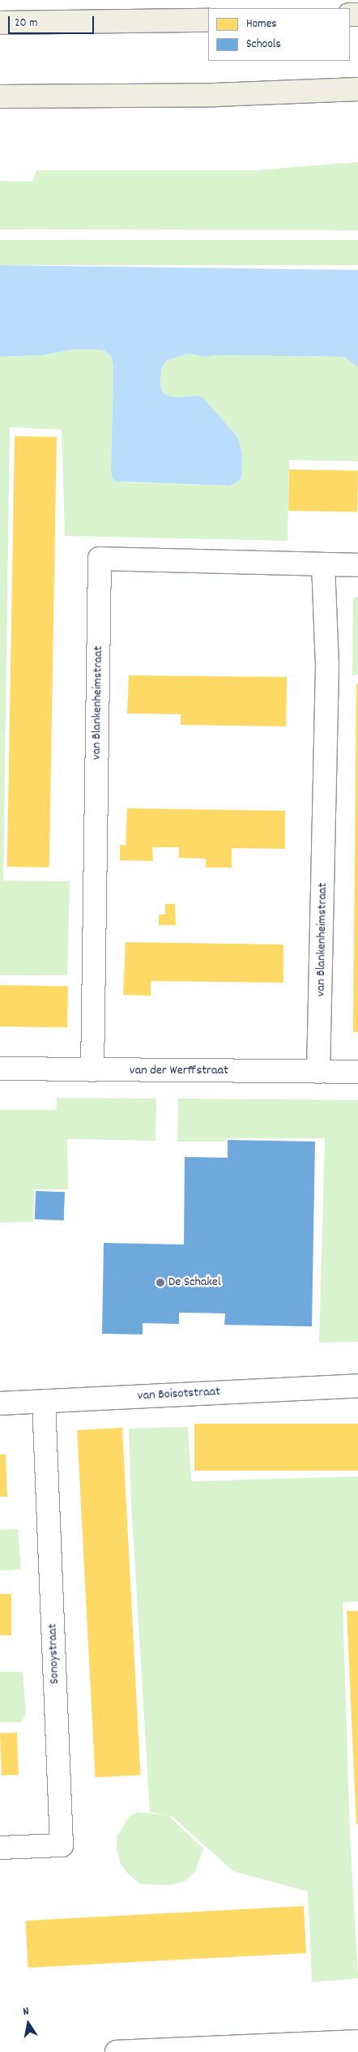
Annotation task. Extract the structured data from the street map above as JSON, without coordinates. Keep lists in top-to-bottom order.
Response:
{
  "streets": {
    "street": [
      "van Blankenheimstraat",
      "van der Werffstraat",
      "van Boisotstraat",
      "Sonoystraat"
    ]
  },
  "crossings": [
    ["van Blankenheimstraat", "van der Werffstraat"],
    ["van Boisotstraat", "Sonoystraat"]
  ],
  "places": ["De Schakel"],
  "legend": ["Homes", "Schools"],
  "scale_bar": "20 m",
  "north": "top"
}
